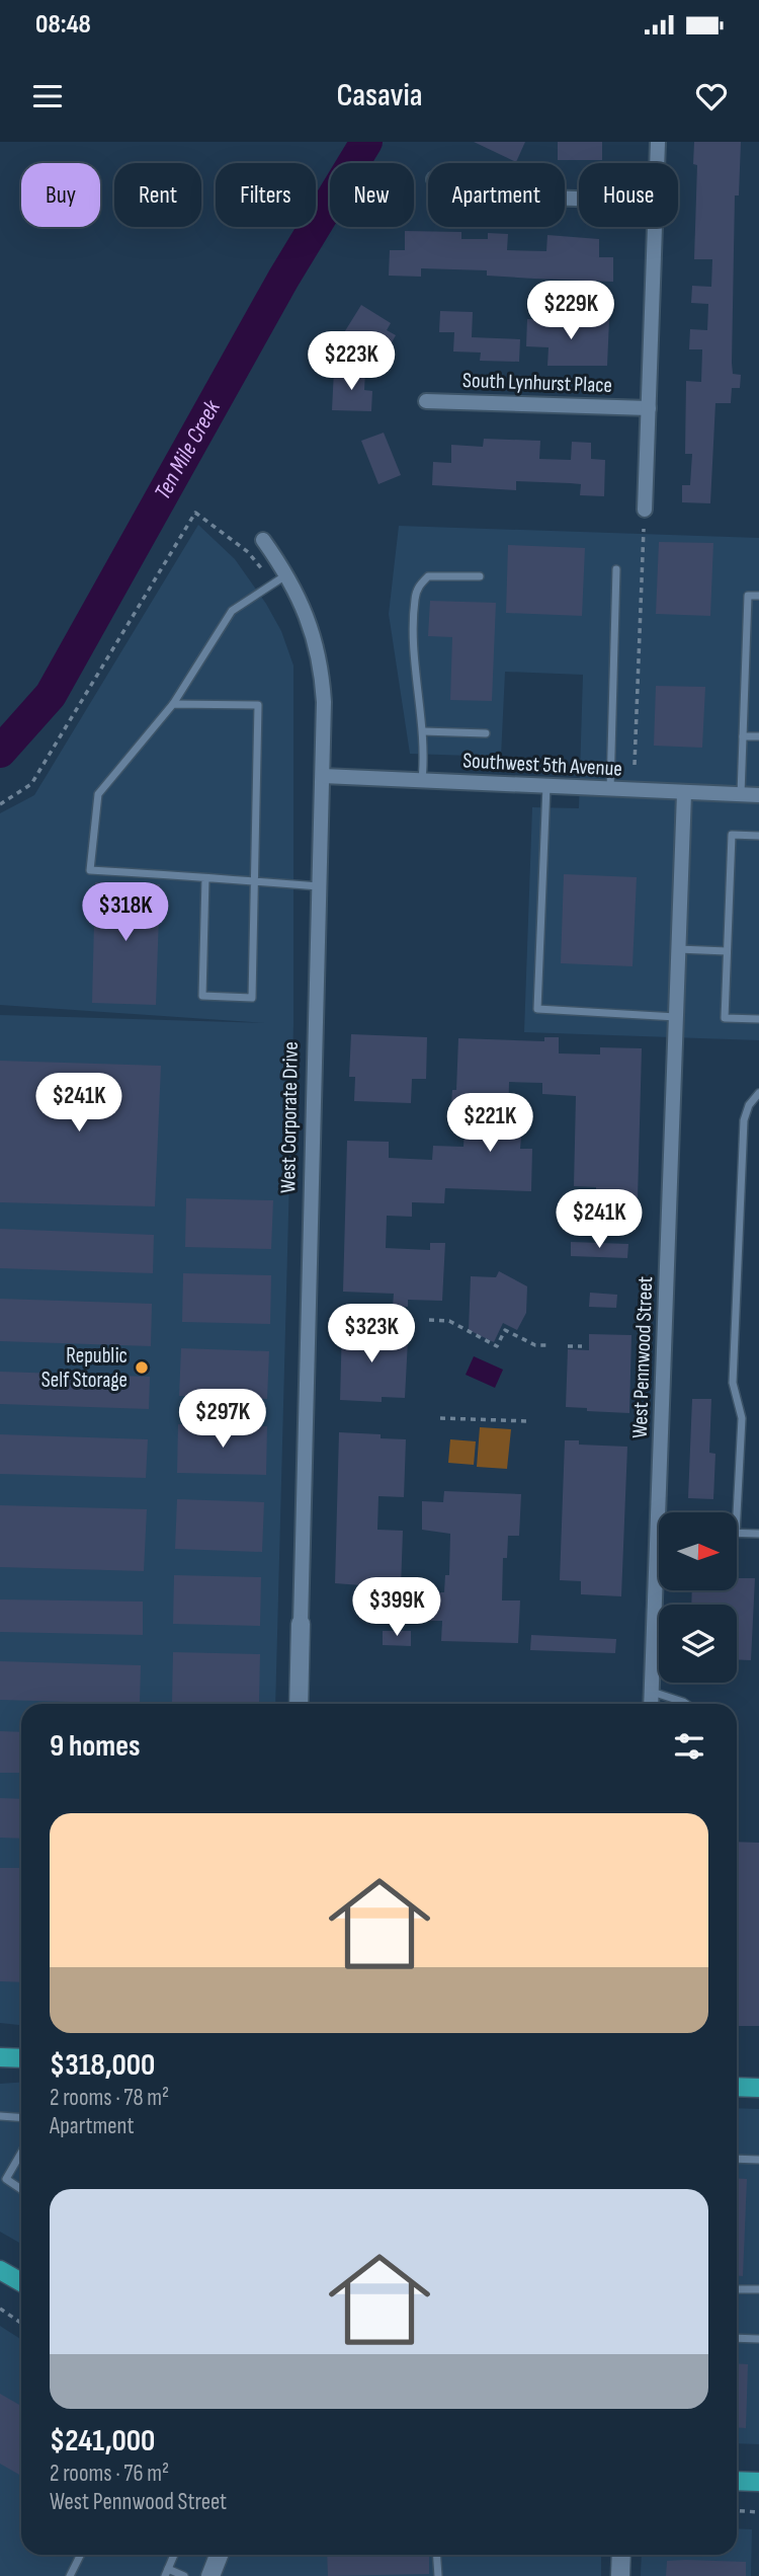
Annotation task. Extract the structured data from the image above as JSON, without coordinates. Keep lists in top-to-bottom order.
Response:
{
  "streets": {
    "street": [
      "South Lynhurst Place",
      "Southwest 5th Avenue",
      "West Corporate Drive",
      "West Pennwood Street"
    ]
  },
  "crossings": [
    ["Southwest 5th Avenue", "West Corporate Drive"],
    ["Southwest 5th Avenue", "West Pennwood Street"]
  ],
  "water": ["Ten Mile Creek"],
  "places": ["Republic Self Storage"],
  "north": "right",
  "page": {
    "status": "08:48",
    "header": "Casavia",
    "chip": [
      "Buy",
      "Rent",
      "Filters",
      "New",
      "Apartment",
      "House"
    ],
    "price": [
      "$229K",
      "$223K",
      "$318K",
      "$241K",
      "$221K",
      "$241K",
      "$323K",
      "$297K",
      "$399K"
    ],
    "heading": "9 homes",
    "list": [
      {
        "name": "$318,000",
        "note": "2 rooms · 78 m² · Apartment"
      },
      {
        "name": "$241,000",
        "note": "2 rooms · 76 m² · West Pennwood Street"
      }
    ]
  }
}
